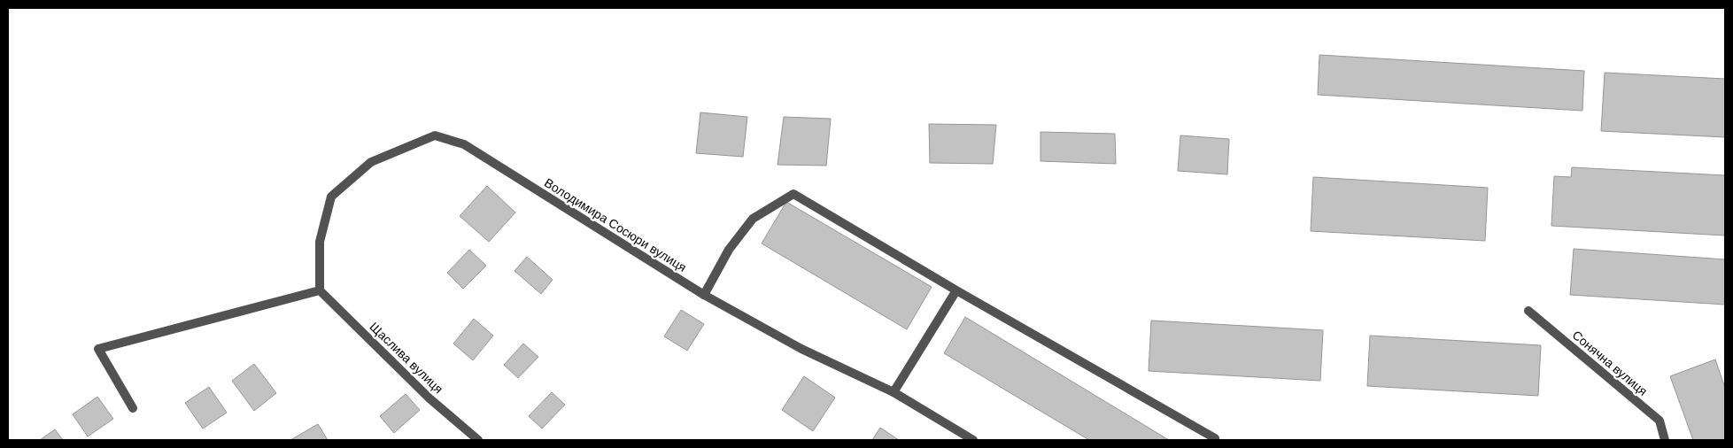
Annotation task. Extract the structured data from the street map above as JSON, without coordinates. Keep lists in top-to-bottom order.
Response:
{
  "streets": {
    "street": ["Володимира Сосюри вулиця", "Щаслива вулиця", "Сонячна вулиця"]
  },
  "crossings": [
    ["Володимира Сосюри вулиця", "Щаслива вулиця"]
  ]
}
